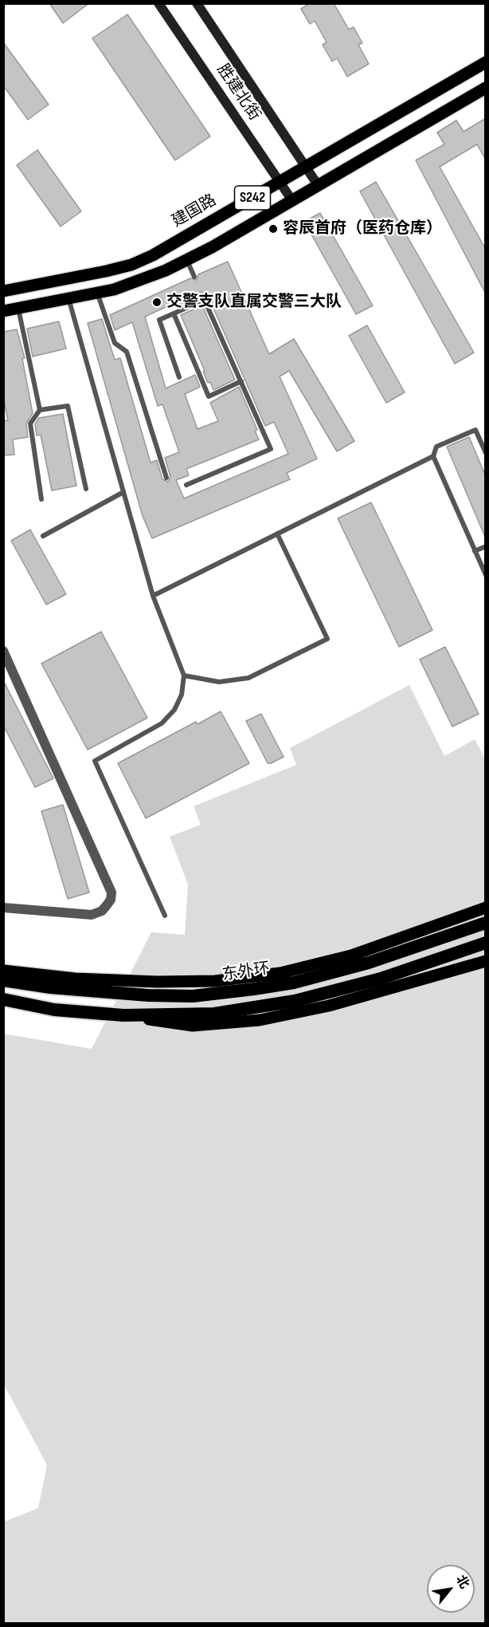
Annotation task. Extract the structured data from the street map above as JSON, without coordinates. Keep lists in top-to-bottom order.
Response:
{
  "streets": {
    "highway": ["东外环"],
    "main road": ["胜建北街", "S242", "建国路"]
  },
  "crossings": [
    ["胜建北街", "S242"],
    ["胜建北街", "建国路"]
  ],
  "places": ["容辰首府（医药仓库）", "交警支队直属交警三大队"],
  "north": "top right"
}
